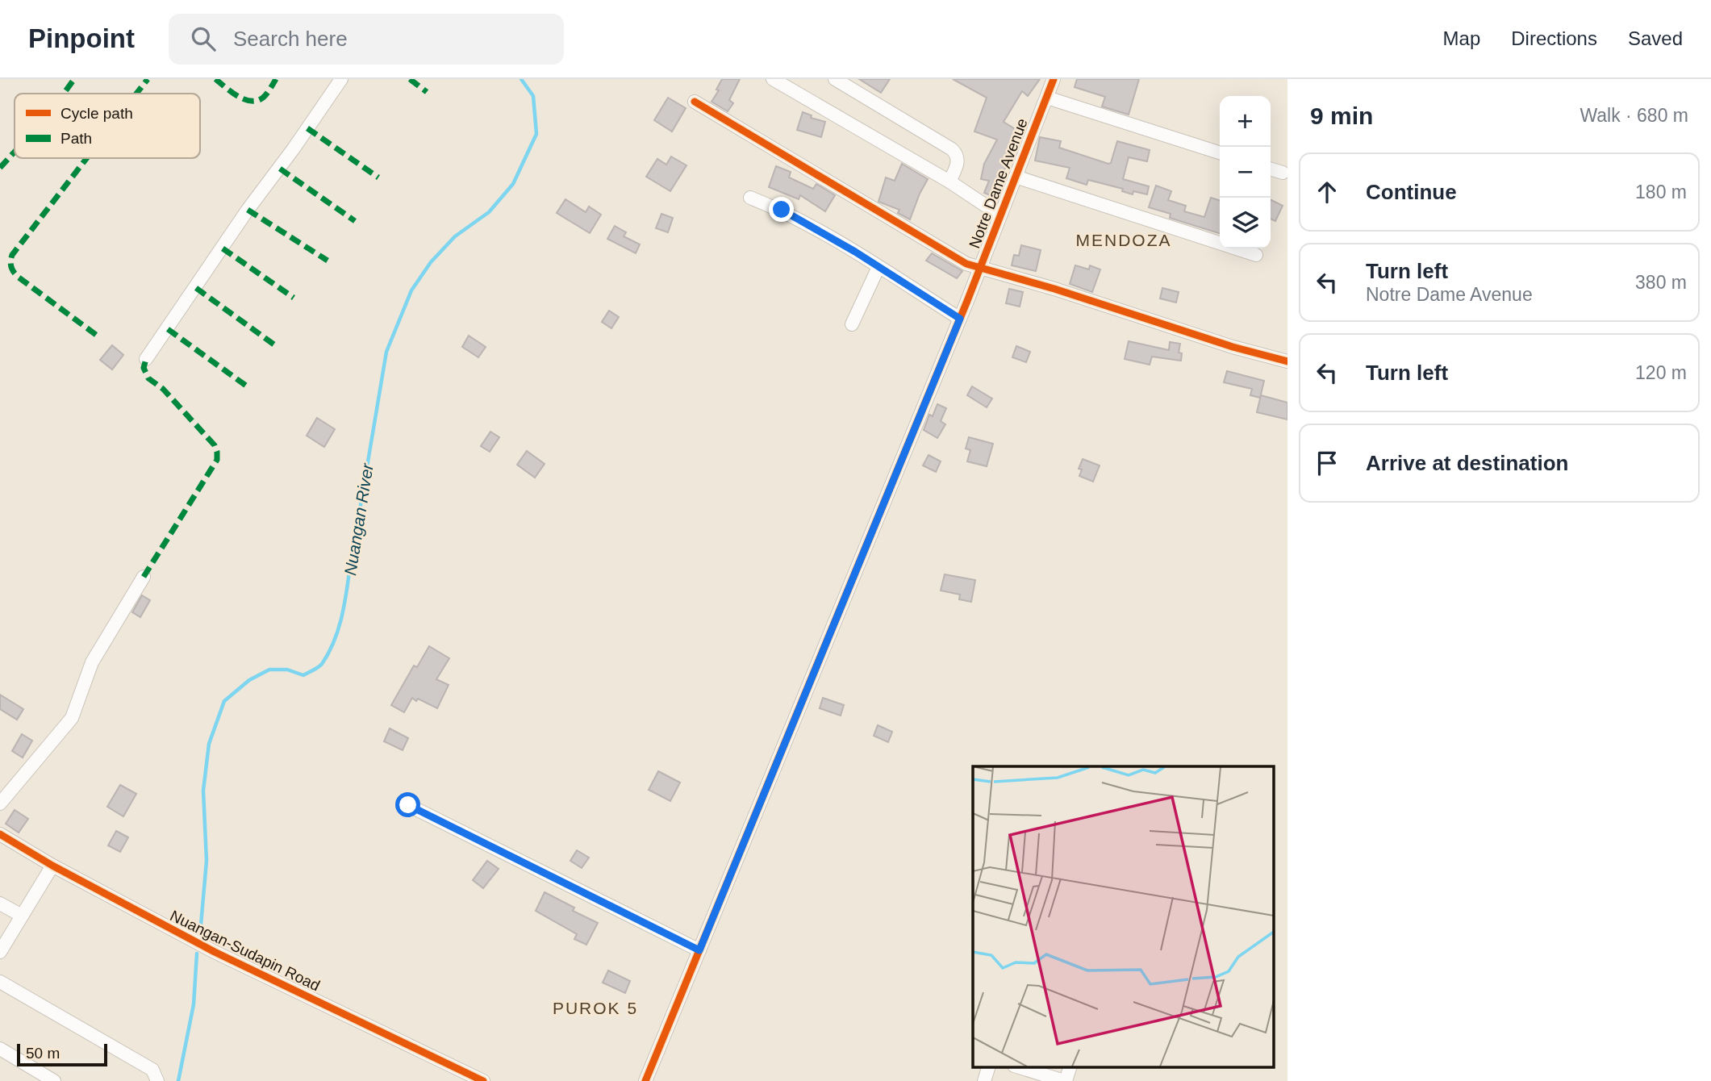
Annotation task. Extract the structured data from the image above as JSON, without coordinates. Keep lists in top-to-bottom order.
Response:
{
  "streets": {
    "street": ["Notre Dame Avenue", "Nuangan-Sudapin Road"]
  },
  "districts": ["MENDOZA", "PUROK 5"],
  "water": ["Nuangan River"],
  "legend": ["Cycle path", "Path"],
  "scale_bar": "50 m",
  "page": {
    "header": "Pinpoint",
    "search": "Search here",
    "nav": ["Map", "Directions", "Saved"],
    "heading": ["9 min", "Walk · 680 m"],
    "map_buttons": ["+", "−"],
    "list": [
      ["Continue", "180 m"],
      ["Turn left", "Notre Dame Avenue", "380 m"],
      ["Turn left", "120 m"],
      "Arrive at destination"
    ],
    "scale": "50 m"
  }
}
